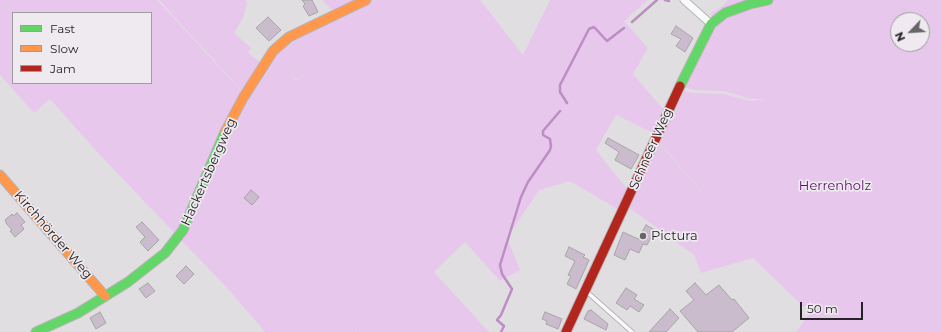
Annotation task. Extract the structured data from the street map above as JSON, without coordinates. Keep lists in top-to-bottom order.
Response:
{
  "streets": {
    "street": ["Schneer Weg", "Hackertsbergweg", "Kirchhörder Weg"]
  },
  "crossings": [
    ["Hackertsbergweg", "Kirchhörder Weg"]
  ],
  "parks": ["Herrenholz"],
  "places": ["Pictura"],
  "legend": ["Fast", "Slow", "Jam"],
  "scale_bar": "50 m",
  "north": "bottom left"
}
